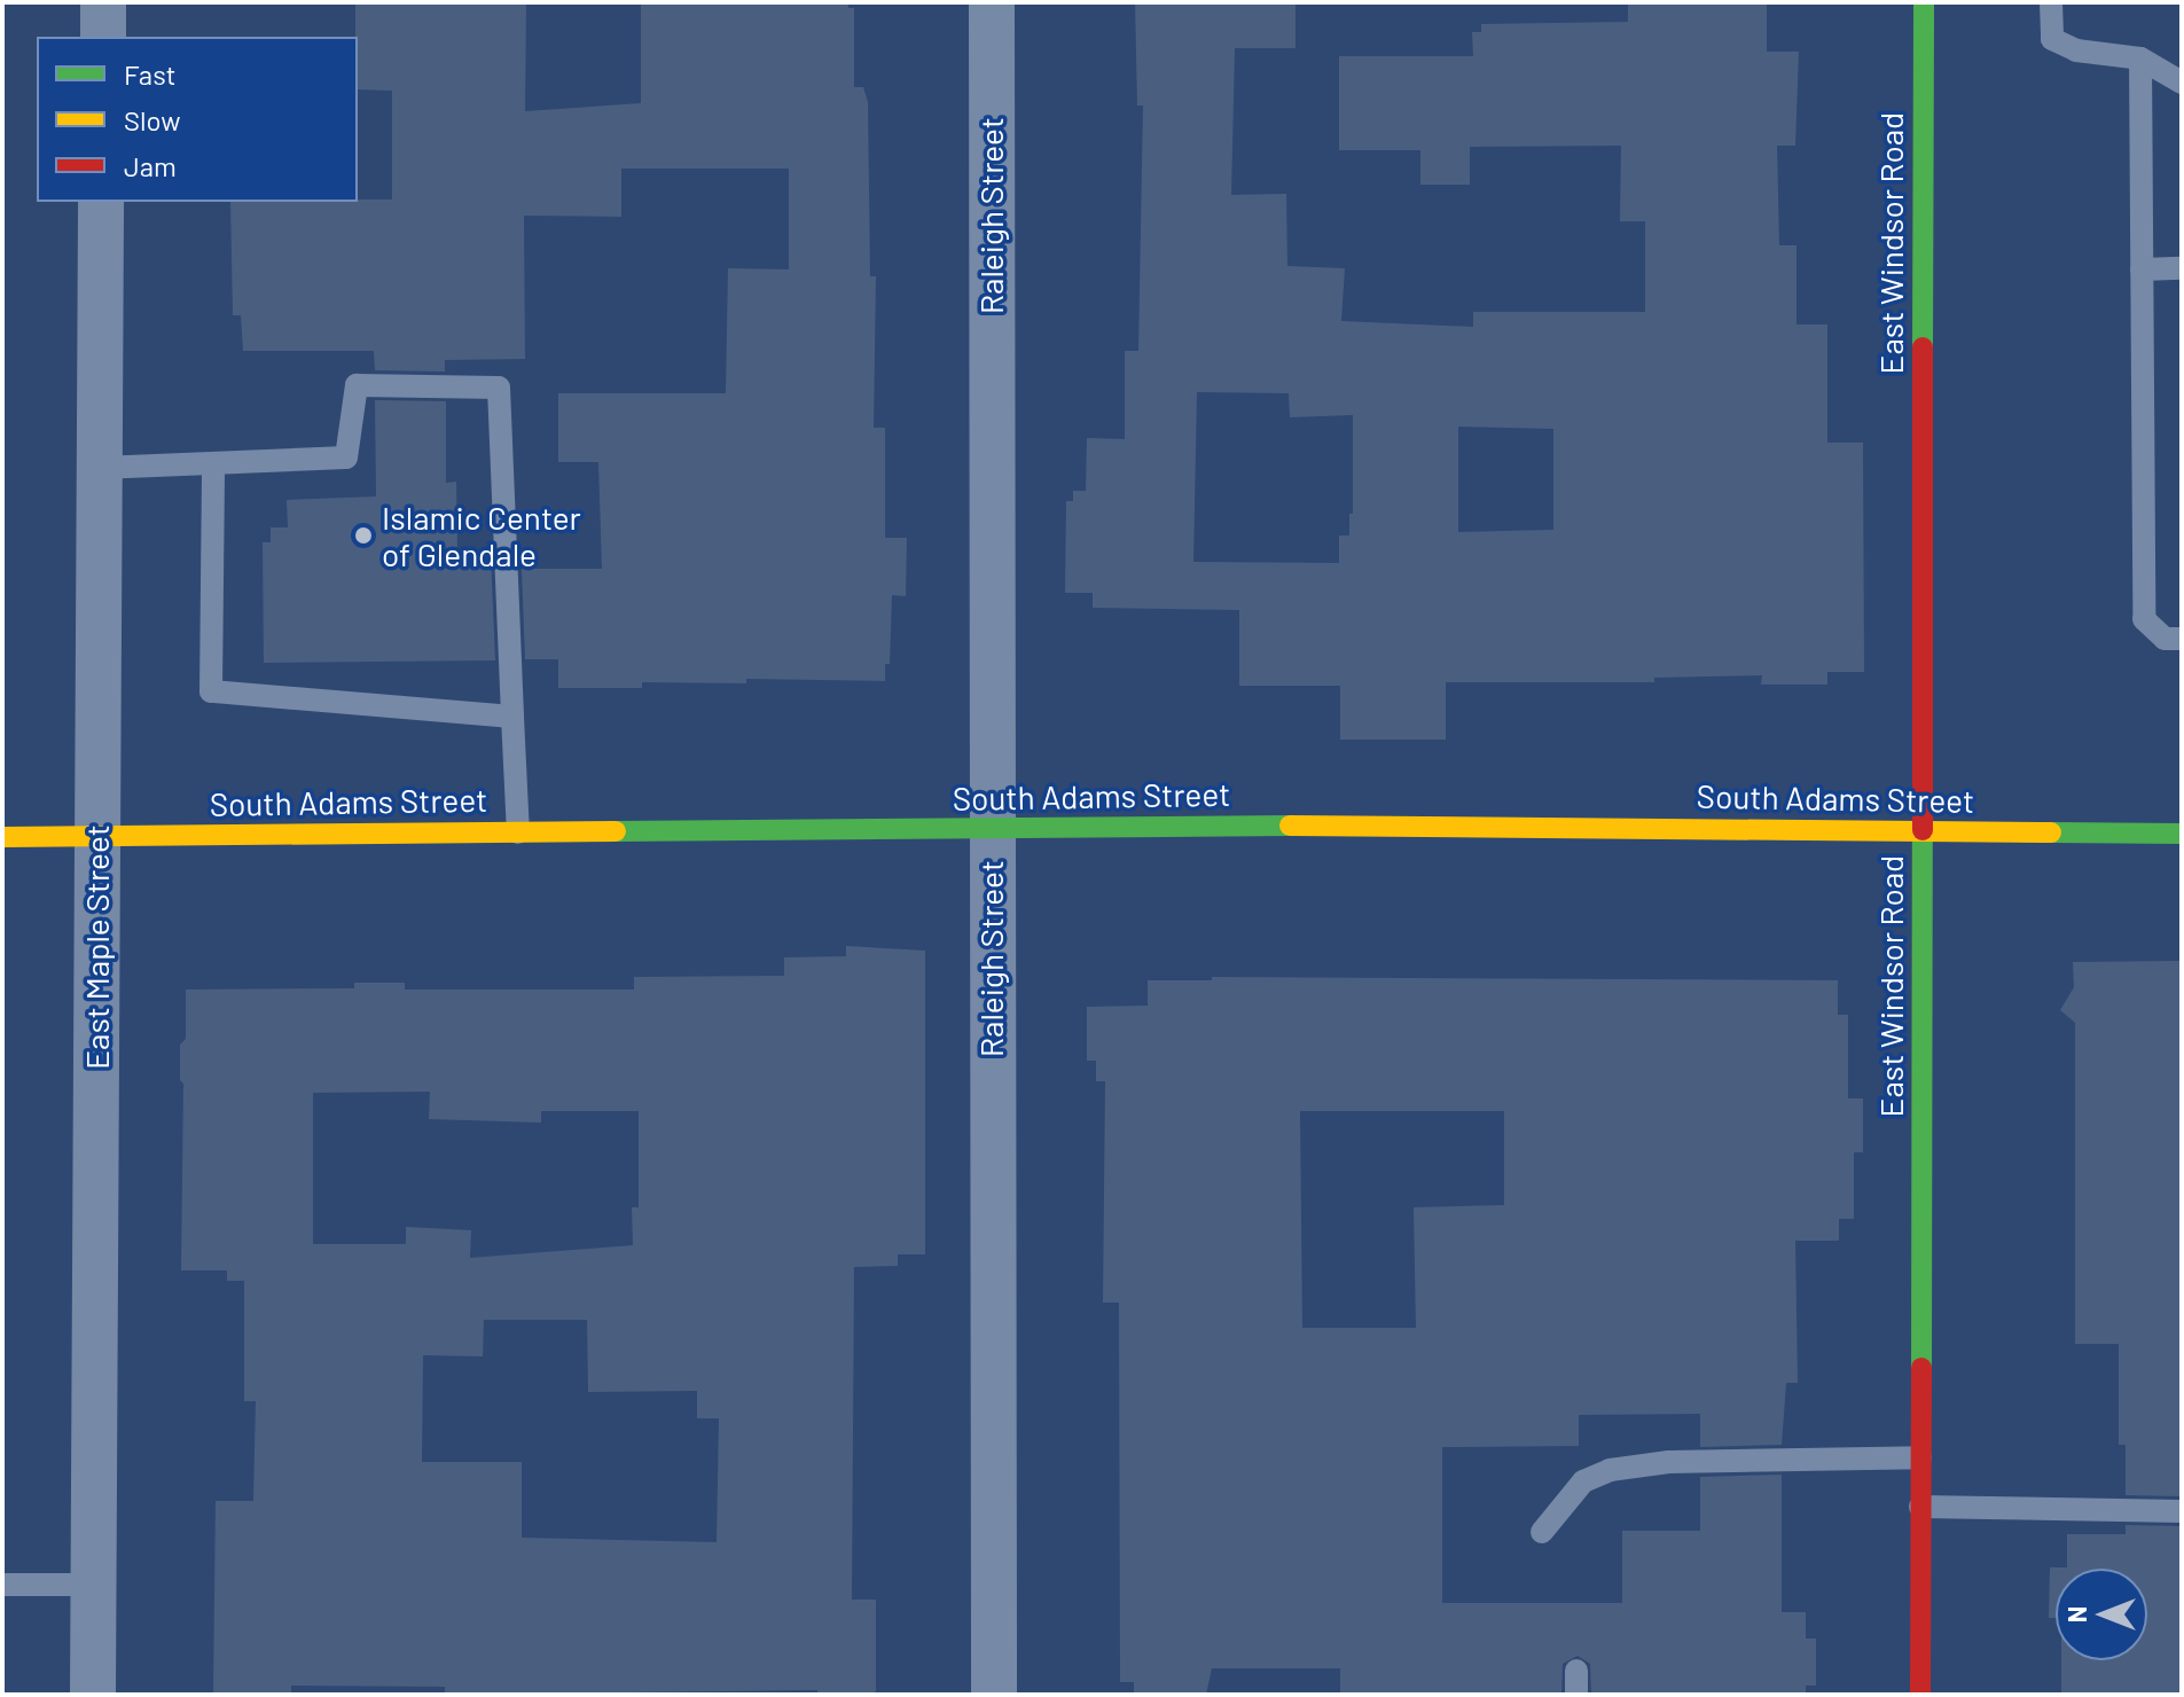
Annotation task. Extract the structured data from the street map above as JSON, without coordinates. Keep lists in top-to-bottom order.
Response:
{
  "streets": {
    "street": [
      "Raleigh Street",
      "East Windsor Road",
      "South Adams Street",
      "East Maple Street"
    ]
  },
  "crossings": [
    ["Raleigh Street", "South Adams Street"],
    ["East Windsor Road", "South Adams Street"],
    ["South Adams Street", "East Maple Street"]
  ],
  "places": ["Islamic Center of Glendale"],
  "legend": ["Fast", "Slow", "Jam"],
  "north": "left"
}
